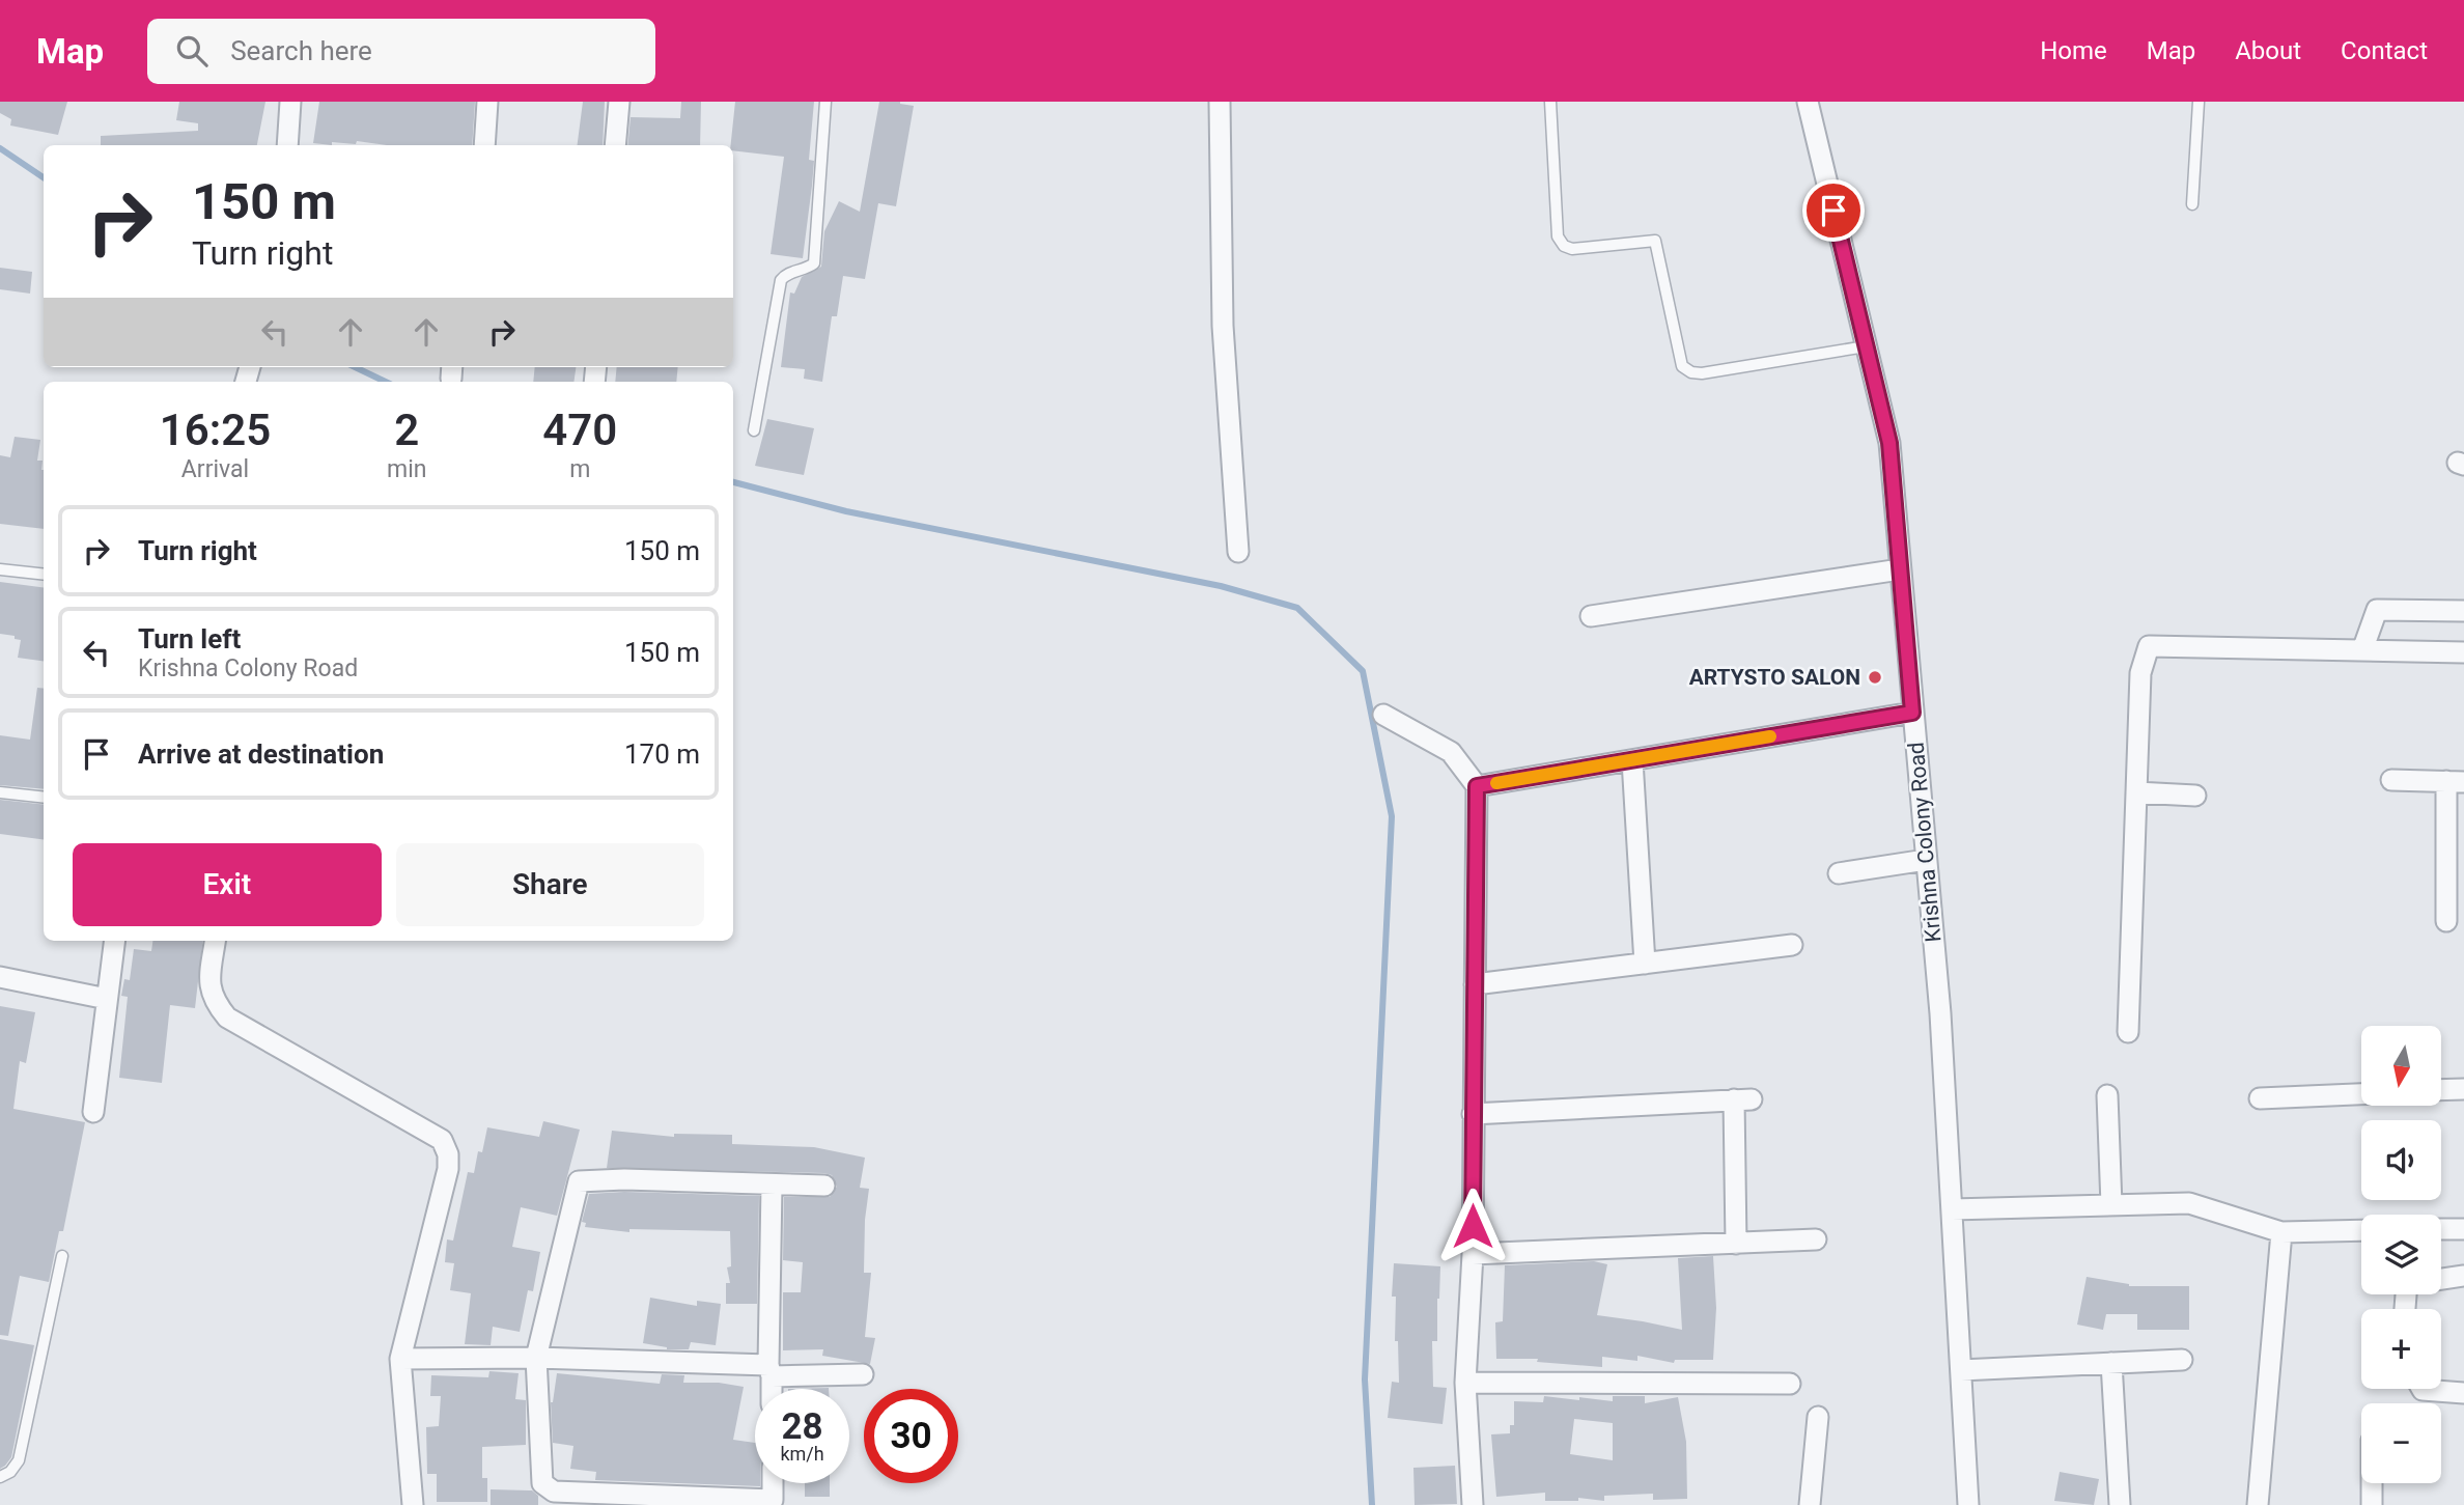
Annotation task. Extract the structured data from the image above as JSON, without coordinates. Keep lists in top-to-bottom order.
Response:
{
  "streets": {
    "street": ["Krishna Colony Road"]
  },
  "places": ["ARTYSTO SALON"],
  "north": "bottom",
  "page": {
    "header": "Map",
    "search": "Search here",
    "nav": [
      "Home",
      "Map",
      "About",
      "Contact"
    ],
    "turn": ["150 m", "Turn right"],
    "eta": [
      "16:25",
      "Arrival",
      "2",
      "min",
      "470",
      "m"
    ],
    "list": [
      {
        "name": "Turn right",
        "value": "150 m"
      },
      {
        "name": "Turn left",
        "note": "Krishna Colony Road",
        "value": "150 m"
      },
      {
        "name": "Arrive at destination",
        "value": "170 m"
      }
    ],
    "buttons": ["Exit", "Share"],
    "map_buttons": ["+", "−"],
    "speed": "28 km/h",
    "limit": "30"
  }
}
